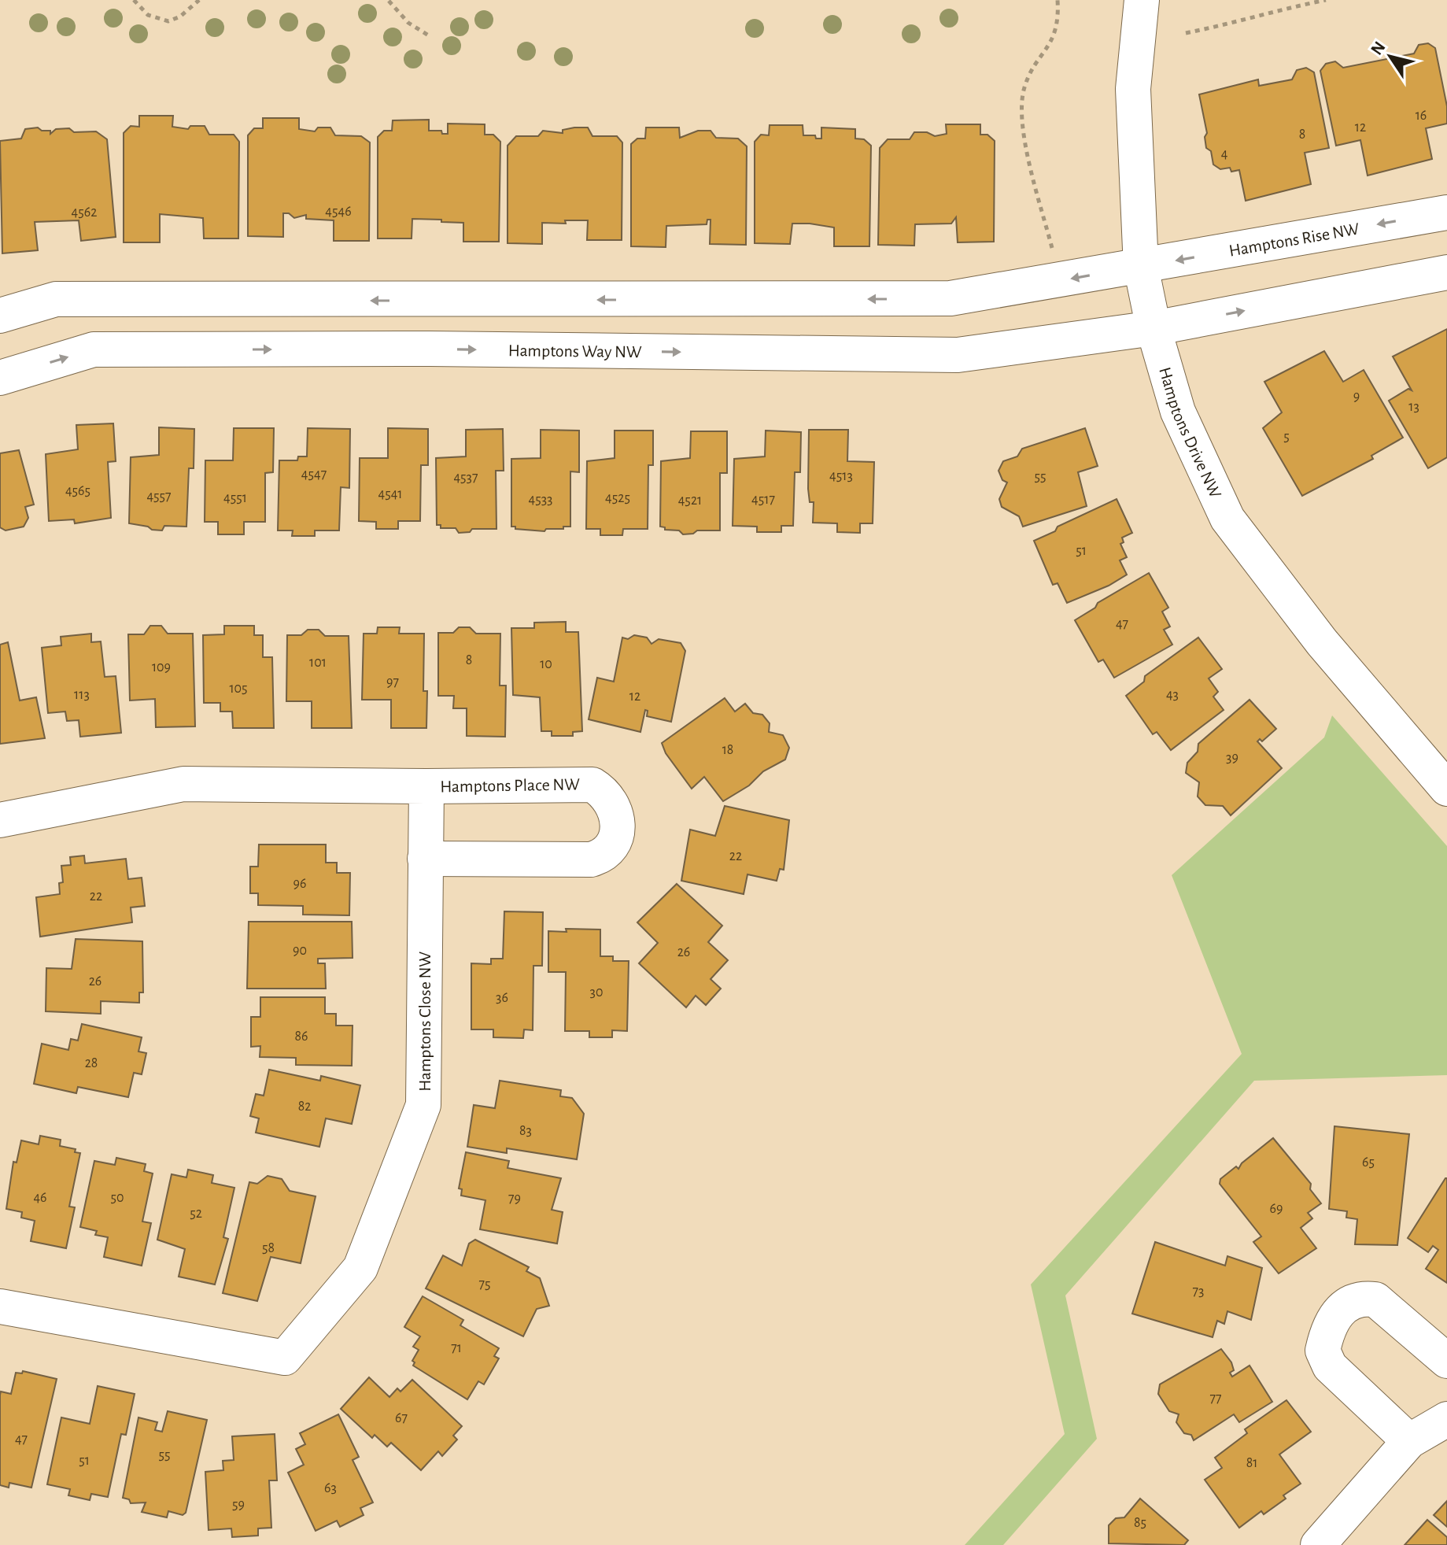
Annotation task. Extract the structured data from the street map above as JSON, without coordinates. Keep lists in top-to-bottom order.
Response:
{
  "streets": {
    "street": [
      "Hamptons Rise NW",
      "Hamptons Way NW",
      "Hamptons Drive NW",
      "Hamptons Place NW",
      "Hamptons Close NW"
    ]
  },
  "crossings": [
    ["Hamptons Rise NW", "Hamptons Drive NW"],
    ["Hamptons Way NW", "Hamptons Drive NW"],
    ["Hamptons Place NW", "Hamptons Close NW"]
  ],
  "house_numbers": [
    "16",
    "12",
    "8",
    "4",
    "4546",
    "4562",
    "9",
    "13",
    "5",
    "4547",
    "4513",
    "55",
    "4537",
    "4565",
    "4541",
    "4557",
    "4551",
    "4525",
    "4533",
    "4517",
    "4521",
    "51",
    "47",
    "8",
    "101",
    "10",
    "109",
    "97",
    "105",
    "113",
    "43",
    "12",
    "18",
    "39",
    "22",
    "96",
    "22",
    "90",
    "26",
    "26",
    "30",
    "36",
    "86",
    "28",
    "82",
    "83",
    "65",
    "46",
    "50",
    "79",
    "69",
    "52",
    "58",
    "75",
    "73",
    "71",
    "77",
    "67",
    "47",
    "55",
    "51",
    "81",
    "63",
    "59",
    "85"
  ],
  "north": "top left"
}
